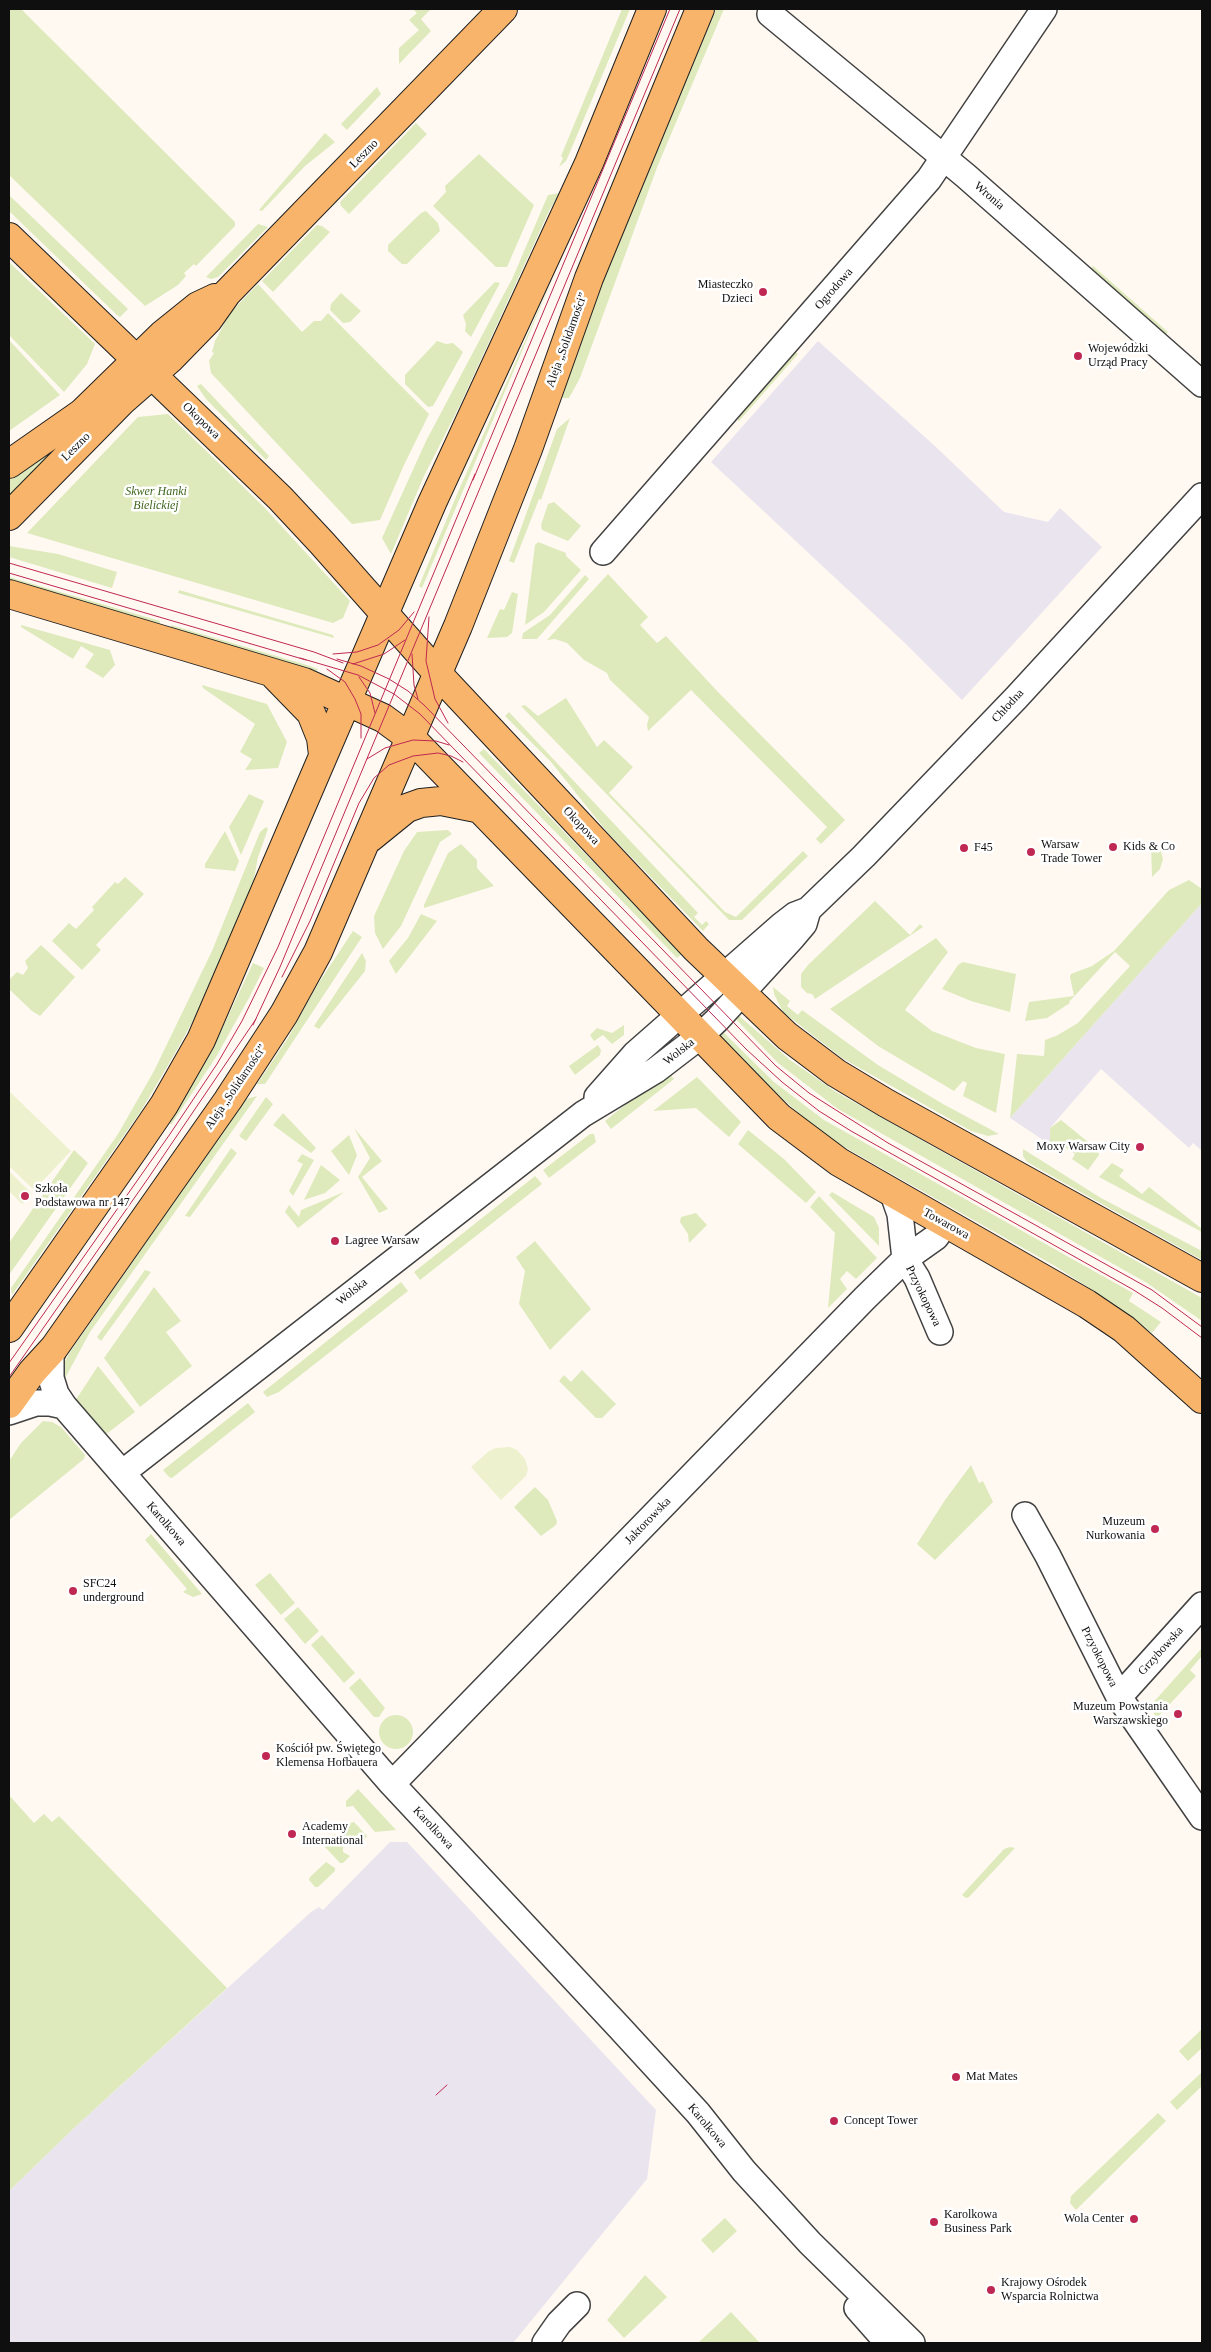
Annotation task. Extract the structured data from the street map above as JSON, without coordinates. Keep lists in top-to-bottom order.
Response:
{
  "streets": {
    "main road": [
      "Leszno",
      "Aleja „Solidarności”",
      "Okopowa",
      "Towarowa"
    ],
    "street": [
      "Wronia",
      "Ogrodowa",
      "Chłodna",
      "Wolska",
      "Przyokopowa",
      "Jaktorowska",
      "Karolkowa",
      "Grzybowska"
    ]
  },
  "crossings": [
    ["Leszno", "Okopowa"],
    ["Wronia", "Ogrodowa"],
    ["Aleja „Solidarności”", "Okopowa"],
    ["Aleja „Solidarności”", "Karolkowa"],
    ["Okopowa", "Chłodna"],
    ["Chłodna", "Wolska"],
    ["Wolska", "Towarowa"],
    ["Wolska", "Karolkowa"],
    ["Towarowa", "Jaktorowska"],
    ["Przyokopowa", "Jaktorowska"],
    ["Przyokopowa", "Grzybowska"],
    ["Jaktorowska", "Karolkowa"]
  ],
  "parks": ["Skwer Hanki Bielickiej"],
  "places": [
    "Miasteczko Dzieci",
    "Wojewódzki Urząd Pracy",
    "Kids & Co",
    "F45",
    "Warsaw Trade Tower",
    "Moxy Warsaw City",
    "Szkoła Podstawowa nr 147",
    "Lagree Warsaw",
    "Muzeum Nurkowania",
    "SFC24 underground",
    "Muzeum Powstania Warszawskiego",
    "Kościół pw. Świętego Klemensa Hofbauera",
    "Academy International",
    "Mat Mates",
    "Concept Tower",
    "Wola Center",
    "Karolkowa Business Park",
    "Krajowy Ośrodek Wsparcia Rolnictwa"
  ]
}
